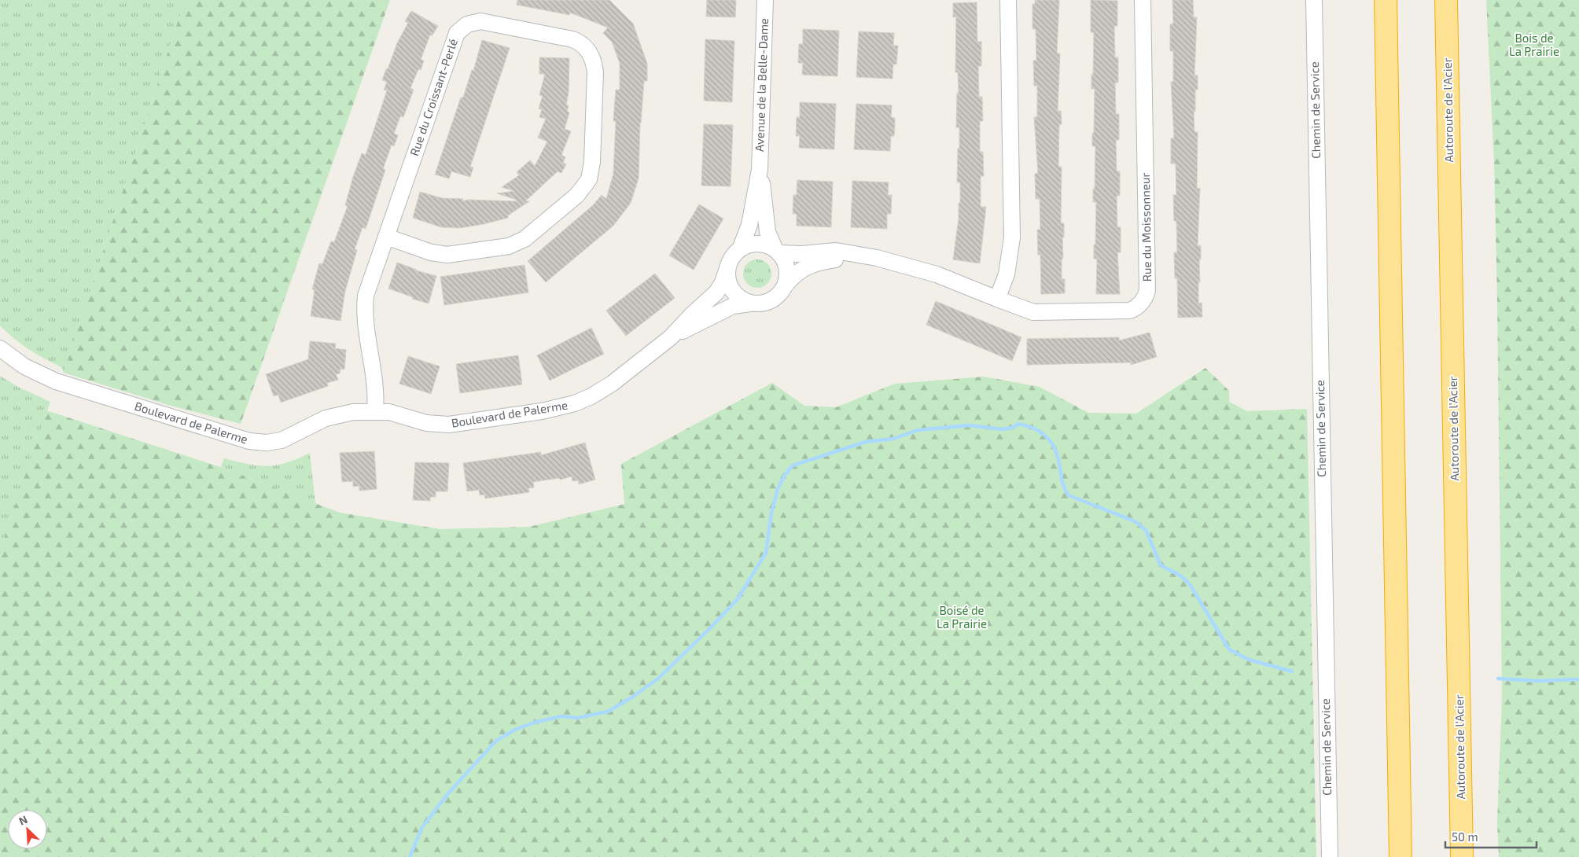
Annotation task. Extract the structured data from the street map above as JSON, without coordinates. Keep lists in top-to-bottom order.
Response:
{
  "streets": {
    "highway": ["Autoroute de l'Acier"],
    "street": [
      "Avenue de la Belle-Dame",
      "Rue du Croissant-Perlé",
      "Chemin de Service",
      "Rue du Moissonneur",
      "Boulevard de Palerme"
    ]
  },
  "crossings": [
    ["Avenue de la Belle-Dame", "Rue du Moissonneur"],
    ["Avenue de la Belle-Dame", "Boulevard de Palerme"],
    ["Rue du Croissant-Perlé", "Boulevard de Palerme"],
    ["Rue du Moissonneur", "Boulevard de Palerme"]
  ],
  "parks": ["Bois de La Prairie", "Boisé de La Prairie"],
  "scale_bar": "50 m",
  "north": "top left"
}
